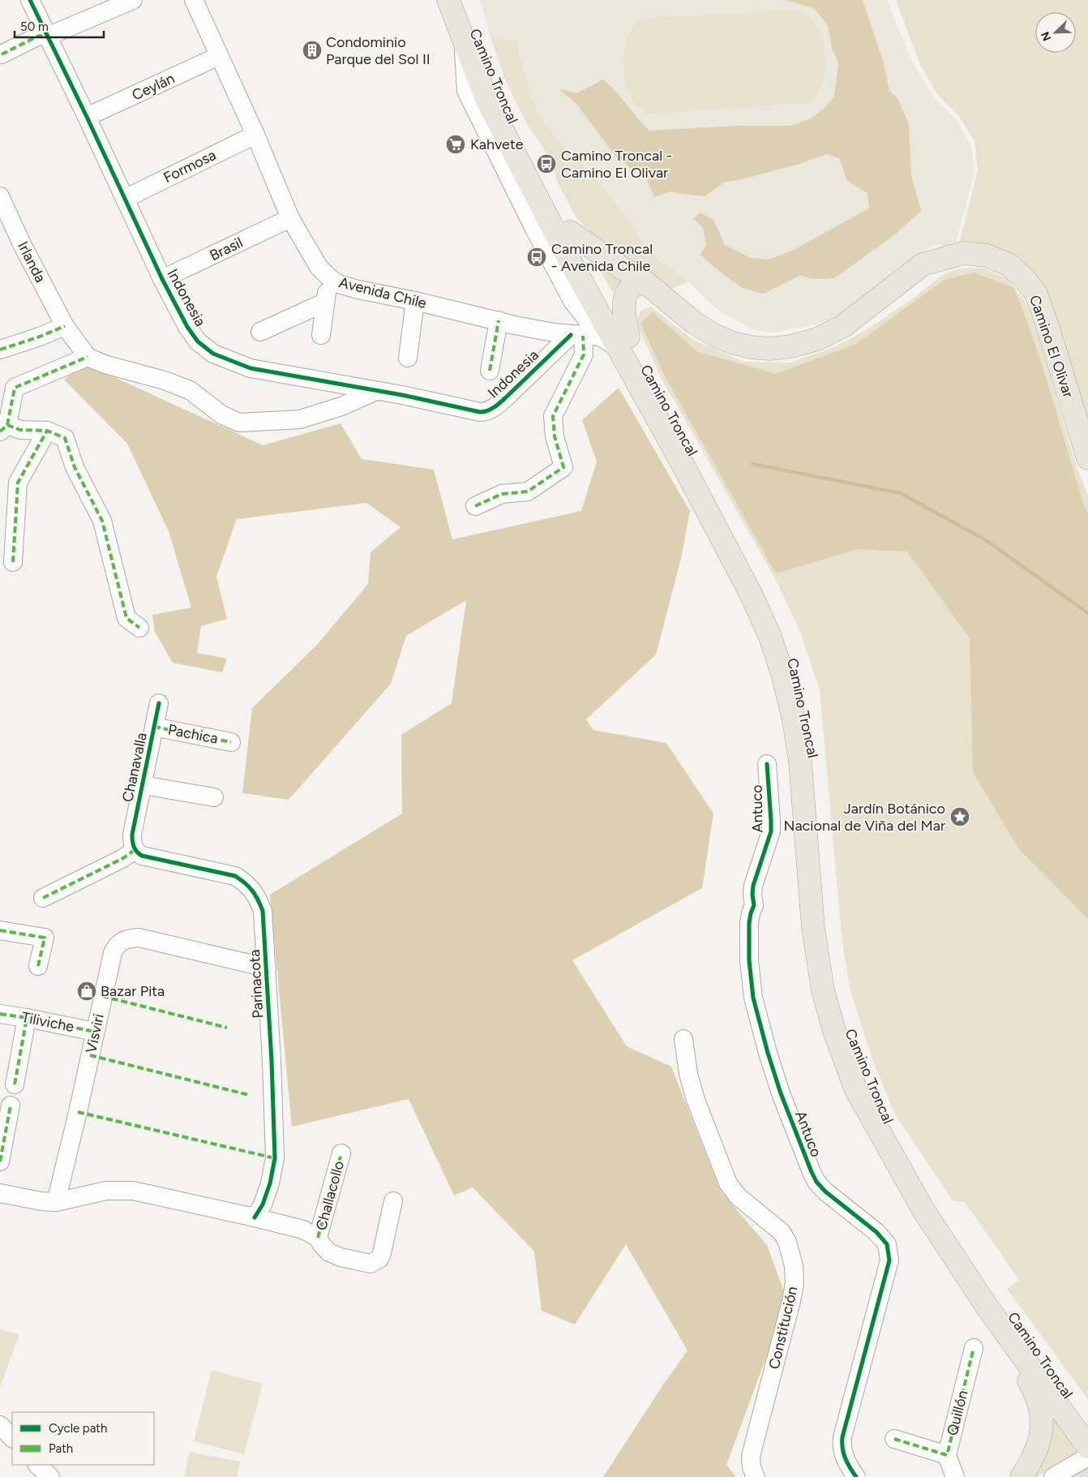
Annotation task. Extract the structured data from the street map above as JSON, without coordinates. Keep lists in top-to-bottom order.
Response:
{
  "streets": {
    "main road": ["Camino Troncal", "Camino El Olivar"],
    "street": [
      "Ceylán",
      "Formosa",
      "Brasil",
      "Irlanda",
      "Avenida Chile",
      "Indonesia",
      "Pachica",
      "Chanavalla",
      "Antuco",
      "Parinacota",
      "Tiliviche",
      "Visviri",
      "Challacollo",
      "Constitución",
      "Quillón"
    ]
  },
  "crossings": [
    ["Camino Troncal", "Avenida Chile"],
    ["Camino Troncal", "Indonesia"],
    ["Camino Troncal", "Camino El Olivar"],
    ["Ceylán", "Avenida Chile"],
    ["Ceylán", "Indonesia"],
    ["Formosa", "Avenida Chile"],
    ["Formosa", "Indonesia"],
    ["Brasil", "Avenida Chile"],
    ["Brasil", "Indonesia"],
    ["Avenida Chile", "Indonesia"],
    ["Pachica", "Chanavalla"],
    ["Chanavalla", "Parinacota"],
    ["Parinacota", "Visviri"],
    ["Tiliviche", "Visviri"]
  ],
  "places": {
    "building": ["Condominio Parque del Sol II"],
    "supermarket": ["Kahvete"],
    "bus stop": ["Camino Troncal - Camino El Olivar", "Camino Troncal - Avenida Chile"],
    "place": ["Jardín Botánico Nacional de Viña del Mar"],
    "shop": ["Bazar Pita"]
  },
  "legend": ["Cycle path", "Path"],
  "scale_bar": "50 m",
  "north": "bottom left"
}
